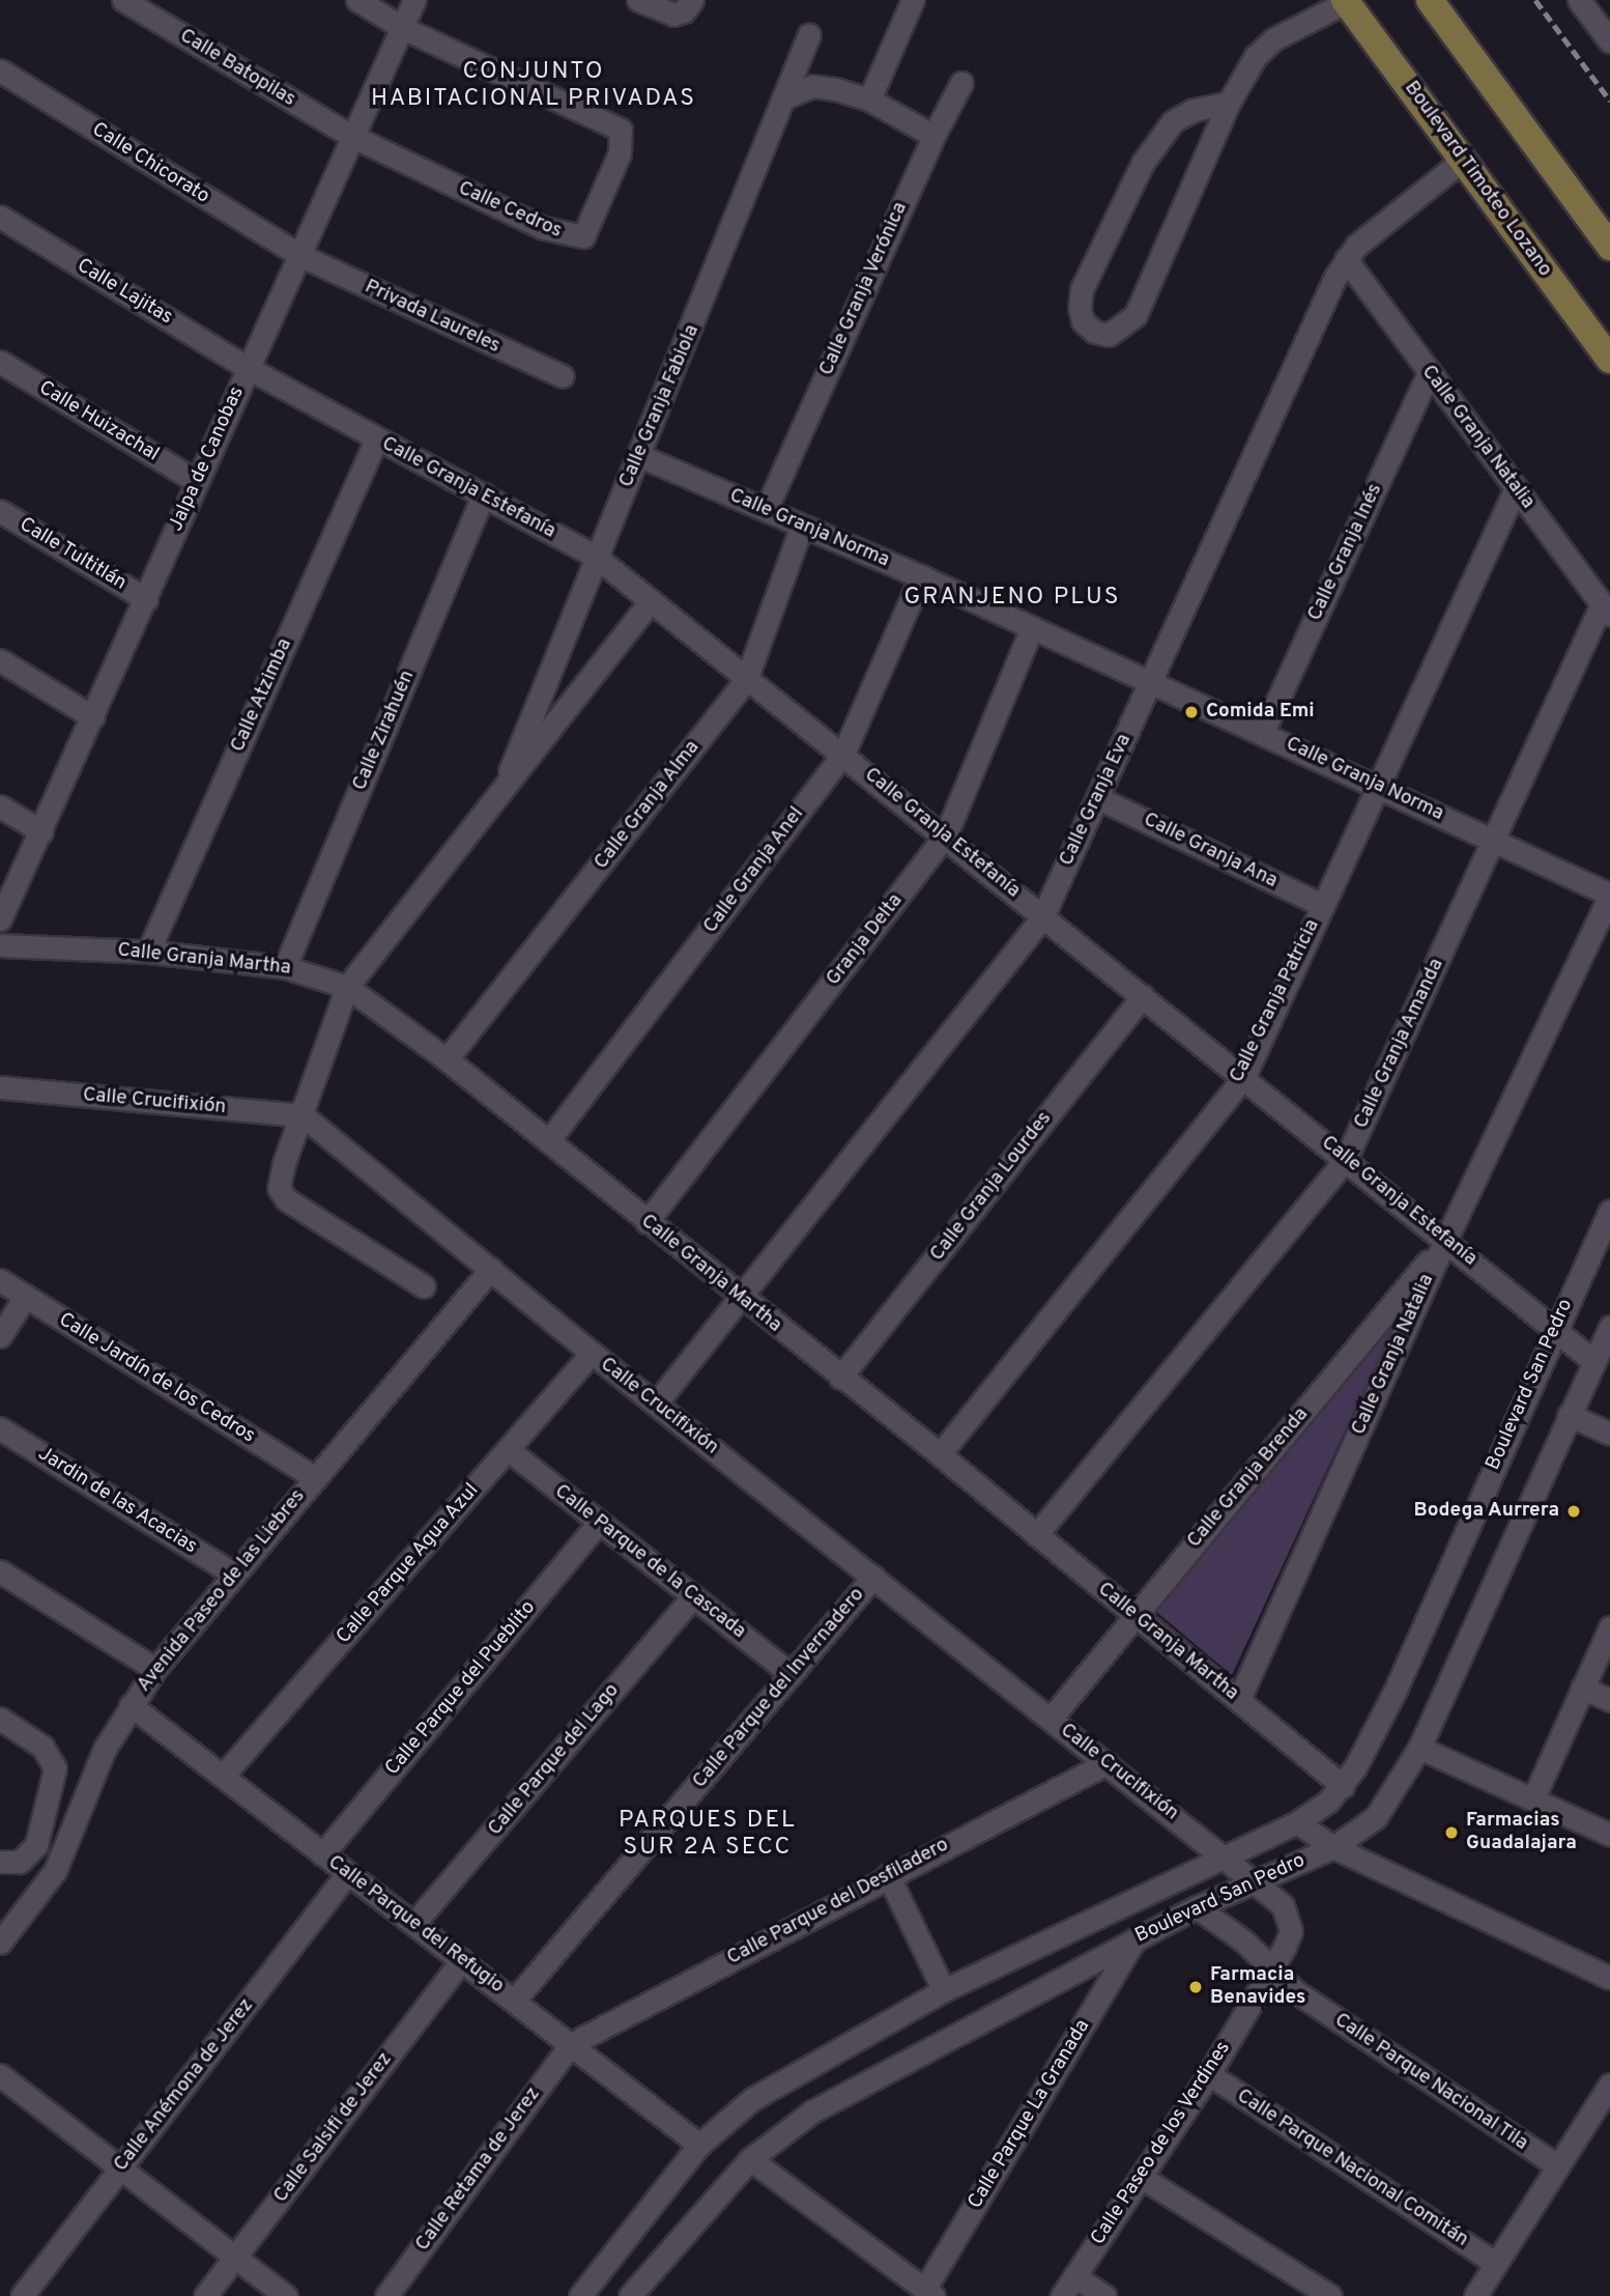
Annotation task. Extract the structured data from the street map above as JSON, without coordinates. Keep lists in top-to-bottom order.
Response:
{
  "streets": {
    "main road": ["Boulevard Timoteo Lozano"],
    "street": [
      "Calle Batopilas",
      "Calle Chicorato",
      "Calle Cedros",
      "Calle Granja Verónica",
      "Calle Lajitas",
      "Privada Laureles",
      "Calle Granja Fabiola",
      "Calle Huizachal",
      "Calle Granja Natalia",
      "Jalpa de Canobas",
      "Calle Granja Estefanía",
      "Calle Granja Norma",
      "Calle Granja Inés",
      "Calle Tultitlán",
      "Calle Atzimba",
      "Calle Zirahuén",
      "Calle Granja Eva",
      "Calle Granja Alma",
      "Calle Granja Ana",
      "Calle Granja Anel",
      "Granja Delta",
      "Calle Granja Martha",
      "Calle Granja Patricia",
      "Calle Granja Amanda",
      "Calle Crucifixión",
      "Calle Granja Lourdes",
      "Calle Jardín de los Cedros",
      "Boulevard San Pedro",
      "Calle Granja Brenda",
      "Jardin de las Acacias",
      "Calle Parque de la Cascada",
      "Calle Parque Agua Azul",
      "Avenida Paseo de las Liebres",
      "Calle Parque del Pueblito",
      "Calle Parque del Invernadero",
      "Calle Parque del Lago",
      "Calle Parque del Desfiladero",
      "Calle Parque del Refugio",
      "Calle Parque Nacional Tila",
      "Calle Anémona de Jerez",
      "Calle Parque La Granada",
      "Calle Salsifi de Jerez",
      "Calle Paseo de los Verdines",
      "Calle Parque Nacional Comitán",
      "Calle Retama de Jerez"
    ]
  },
  "crossings": [
    ["Calle Batopilas", "Calle Cedros"],
    ["Calle Batopilas", "Jalpa de Canobas"],
    ["Calle Chicorato", "Privada Laureles"],
    ["Calle Chicorato", "Jalpa de Canobas"],
    ["Boulevard Timoteo Lozano", "Calle Granja Eva"],
    ["Calle Cedros", "Jalpa de Canobas"],
    ["Calle Granja Verónica", "Calle Granja Norma"],
    ["Calle Lajitas", "Jalpa de Canobas"],
    ["Calle Lajitas", "Calle Granja Estefanía"],
    ["Privada Laureles", "Jalpa de Canobas"],
    ["Calle Granja Fabiola", "Calle Granja Estefanía"],
    ["Calle Granja Fabiola", "Calle Granja Norma"],
    ["Calle Granja Fabiola", "Calle Granja Martha"],
    ["Calle Granja Fabiola", "Calle Crucifixión"],
    ["Calle Huizachal", "Jalpa de Canobas"],
    ["Calle Granja Natalia", "Calle Granja Estefanía"],
    ["Calle Granja Natalia", "Calle Granja Norma"],
    ["Calle Granja Natalia", "Calle Granja Inés"],
    ["Calle Granja Natalia", "Calle Granja Eva"],
    ["Calle Granja Natalia", "Calle Granja Martha"],
    ["Calle Granja Natalia", "Calle Granja Patricia"],
    ["Calle Granja Natalia", "Calle Granja Amanda"],
    ["Calle Granja Natalia", "Calle Granja Brenda"],
    ["Jalpa de Canobas", "Calle Granja Estefanía"],
    ["Jalpa de Canobas", "Calle Tultitlán"],
    ["Calle Granja Estefanía", "Calle Atzimba"],
    ["Calle Granja Estefanía", "Calle Zirahuén"],
    ["Calle Granja Estefanía", "Calle Granja Eva"],
    ["Calle Granja Estefanía", "Calle Granja Alma"],
    ["Calle Granja Estefanía", "Calle Granja Anel"],
    ["Calle Granja Estefanía", "Granja Delta"],
    ["Calle Granja Estefanía", "Calle Granja Patricia"],
    ["Calle Granja Estefanía", "Calle Granja Amanda"],
    ["Calle Granja Estefanía", "Calle Granja Lourdes"],
    ["Calle Granja Estefanía", "Boulevard San Pedro"],
    ["Calle Granja Estefanía", "Calle Granja Brenda"],
    ["Calle Granja Norma", "Calle Granja Inés"],
    ["Calle Granja Norma", "Calle Granja Eva"],
    ["Calle Granja Norma", "Calle Granja Alma"],
    ["Calle Granja Norma", "Calle Granja Anel"],
    ["Calle Granja Norma", "Granja Delta"],
    ["Calle Granja Norma", "Calle Granja Patricia"],
    ["Calle Granja Norma", "Calle Granja Amanda"],
    ["Calle Atzimba", "Calle Granja Martha"],
    ["Calle Zirahuén", "Calle Granja Martha"],
    ["Calle Granja Eva", "Calle Granja Ana"],
    ["Calle Granja Eva", "Calle Granja Martha"],
    ["Calle Granja Eva", "Calle Crucifixión"],
    ["Calle Granja Alma", "Calle Granja Martha"],
    ["Calle Granja Ana", "Calle Granja Patricia"],
    ["Calle Granja Anel", "Calle Granja Martha"],
    ["Granja Delta", "Calle Granja Martha"],
    ["Calle Granja Martha", "Calle Granja Patricia"],
    ["Calle Granja Martha", "Calle Granja Amanda"],
    ["Calle Granja Martha", "Calle Granja Lourdes"],
    ["Calle Granja Martha", "Boulevard San Pedro"],
    ["Calle Granja Martha", "Calle Granja Brenda"],
    ["Calle Crucifixión", "Boulevard San Pedro"],
    ["Calle Crucifixión", "Calle Granja Brenda"],
    ["Calle Crucifixión", "Calle Parque Agua Azul"],
    ["Calle Crucifixión", "Avenida Paseo de las Liebres"],
    ["Calle Crucifixión", "Calle Parque del Invernadero"],
    ["Calle Crucifixión", "Calle Parque del Desfiladero"],
    ["Calle Crucifixión", "Calle Paseo de los Verdines"],
    ["Calle Jardín de los Cedros", "Avenida Paseo de las Liebres"],
    ["Boulevard San Pedro", "Calle Parque del Refugio"],
    ["Boulevard San Pedro", "Calle Parque Nacional Tila"],
    ["Boulevard San Pedro", "Calle Parque La Granada"],
    ["Boulevard San Pedro", "Calle Paseo de los Verdines"],
    ["Jardin de las Acacias", "Avenida Paseo de las Liebres"],
    ["Calle Parque de la Cascada", "Calle Parque Agua Azul"],
    ["Calle Parque de la Cascada", "Calle Parque del Pueblito"],
    ["Calle Parque de la Cascada", "Calle Parque del Invernadero"],
    ["Calle Parque de la Cascada", "Calle Parque del Lago"],
    ["Calle Parque Agua Azul", "Calle Parque del Refugio"],
    ["Avenida Paseo de las Liebres", "Calle Parque del Refugio"],
    ["Calle Parque del Pueblito", "Calle Parque del Refugio"],
    ["Calle Parque del Invernadero", "Calle Parque del Refugio"],
    ["Calle Parque del Lago", "Calle Parque del Refugio"],
    ["Calle Parque del Desfiladero", "Calle Parque del Refugio"],
    ["Calle Parque del Desfiladero", "Calle Retama de Jerez"],
    ["Calle Parque del Refugio", "Calle Anémona de Jerez"],
    ["Calle Parque del Refugio", "Calle Salsifi de Jerez"],
    ["Calle Parque del Refugio", "Calle Retama de Jerez"],
    ["Calle Parque Nacional Tila", "Calle Paseo de los Verdines"],
    ["Calle Paseo de los Verdines", "Calle Parque Nacional Comitán"]
  ],
  "districts": ["CONJUNTO HABITACIONAL PRIVADAS", "GRANJENO PLUS", "PARQUES DEL SUR 2A SECC"],
  "places": [
    "Comida Emi",
    "Bodega Aurrera",
    "Farmacias Guadalajara",
    "Farmacia Benavides"
  ]
}
